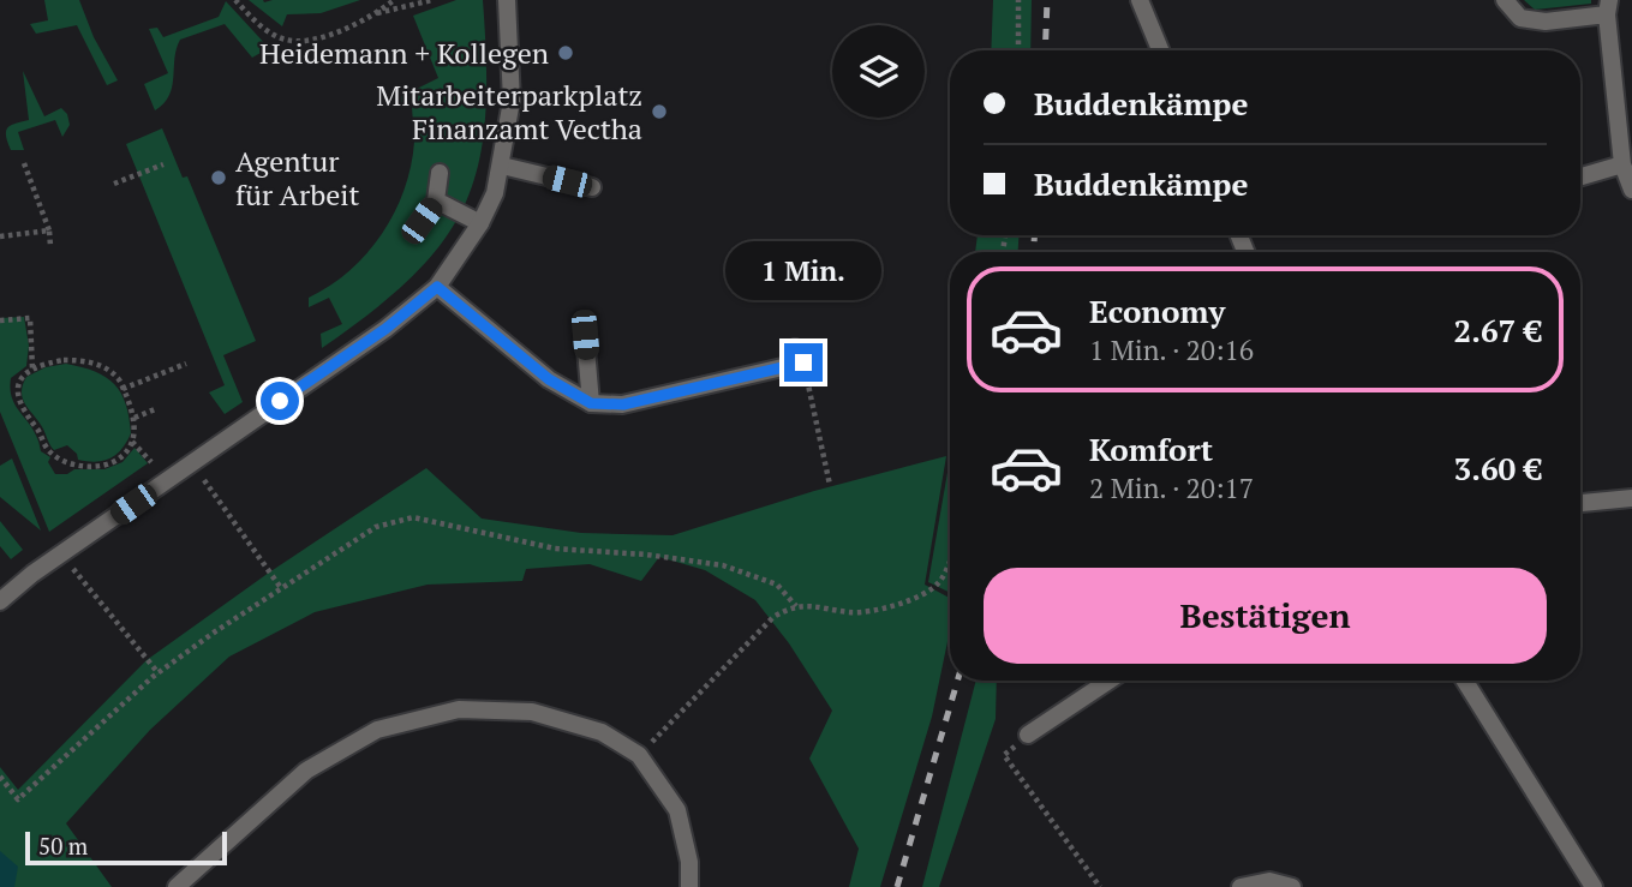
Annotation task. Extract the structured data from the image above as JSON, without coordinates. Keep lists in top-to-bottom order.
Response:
{
  "places": ["Heidemann + Kollegen", "Mitarbeiterparkplatz Finanzamt Vectha", "Agentur für Arbeit"],
  "scale_bar": "50 m",
  "page": {
    "banner": ["Buddenkämpe", "Buddenkämpe"],
    "bubble": "1 Min.",
    "list": [
      {
        "name": "Economy",
        "note": "1 Min. · 20:16",
        "value": "2.67 €"
      },
      {
        "name": "Komfort",
        "note": "2 Min. · 20:17",
        "value": "3.60 €"
      }
    ],
    "buttons": "Bestätigen",
    "scale": "50 m"
  }
}
